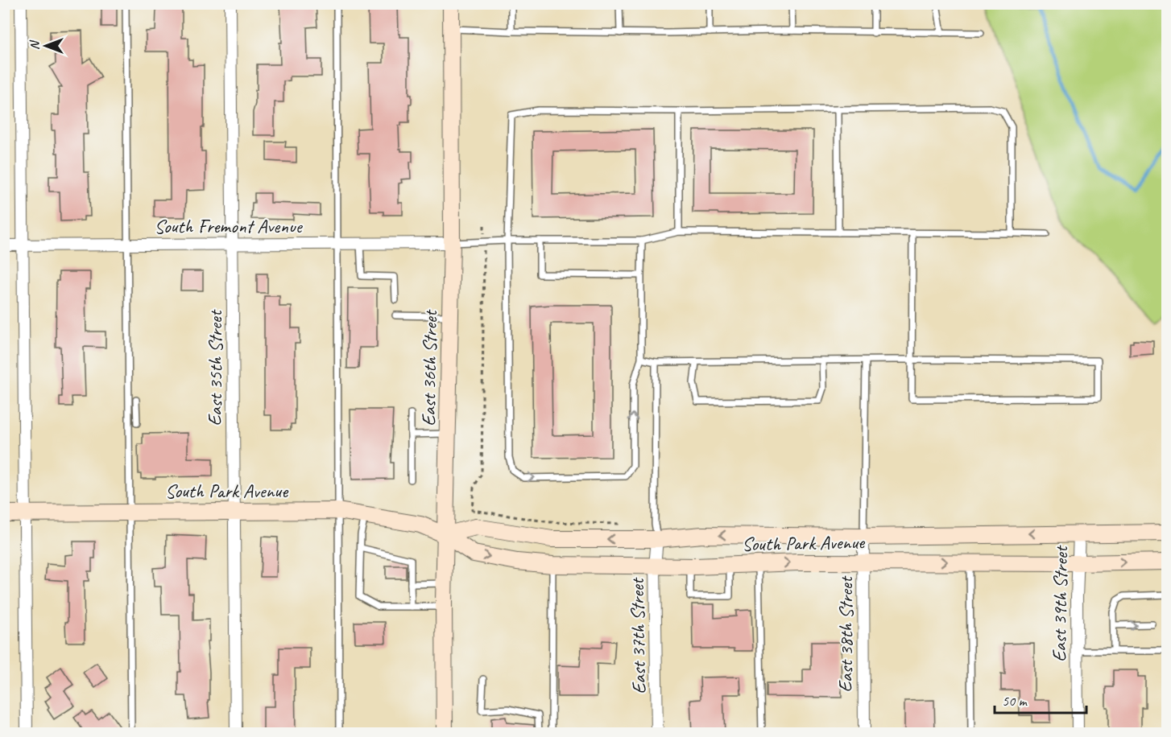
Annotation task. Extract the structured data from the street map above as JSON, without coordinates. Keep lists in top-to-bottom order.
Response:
{
  "streets": {
    "main road": ["East 36th Street", "South Park Avenue"],
    "street": [
      "South Fremont Avenue",
      "East 35th Street",
      "East 39th Street",
      "East 38th Street",
      "East 37th Street"
    ]
  },
  "crossings": [
    ["South Fremont Avenue", "East 35th Street"],
    ["South Fremont Avenue", "East 36th Street"],
    ["East 35th Street", "South Park Avenue"],
    ["East 36th Street", "South Park Avenue"],
    ["South Park Avenue", "East 39th Street"],
    ["South Park Avenue", "East 38th Street"],
    ["South Park Avenue", "East 37th Street"]
  ],
  "scale_bar": "50 m",
  "north": "left"
}
